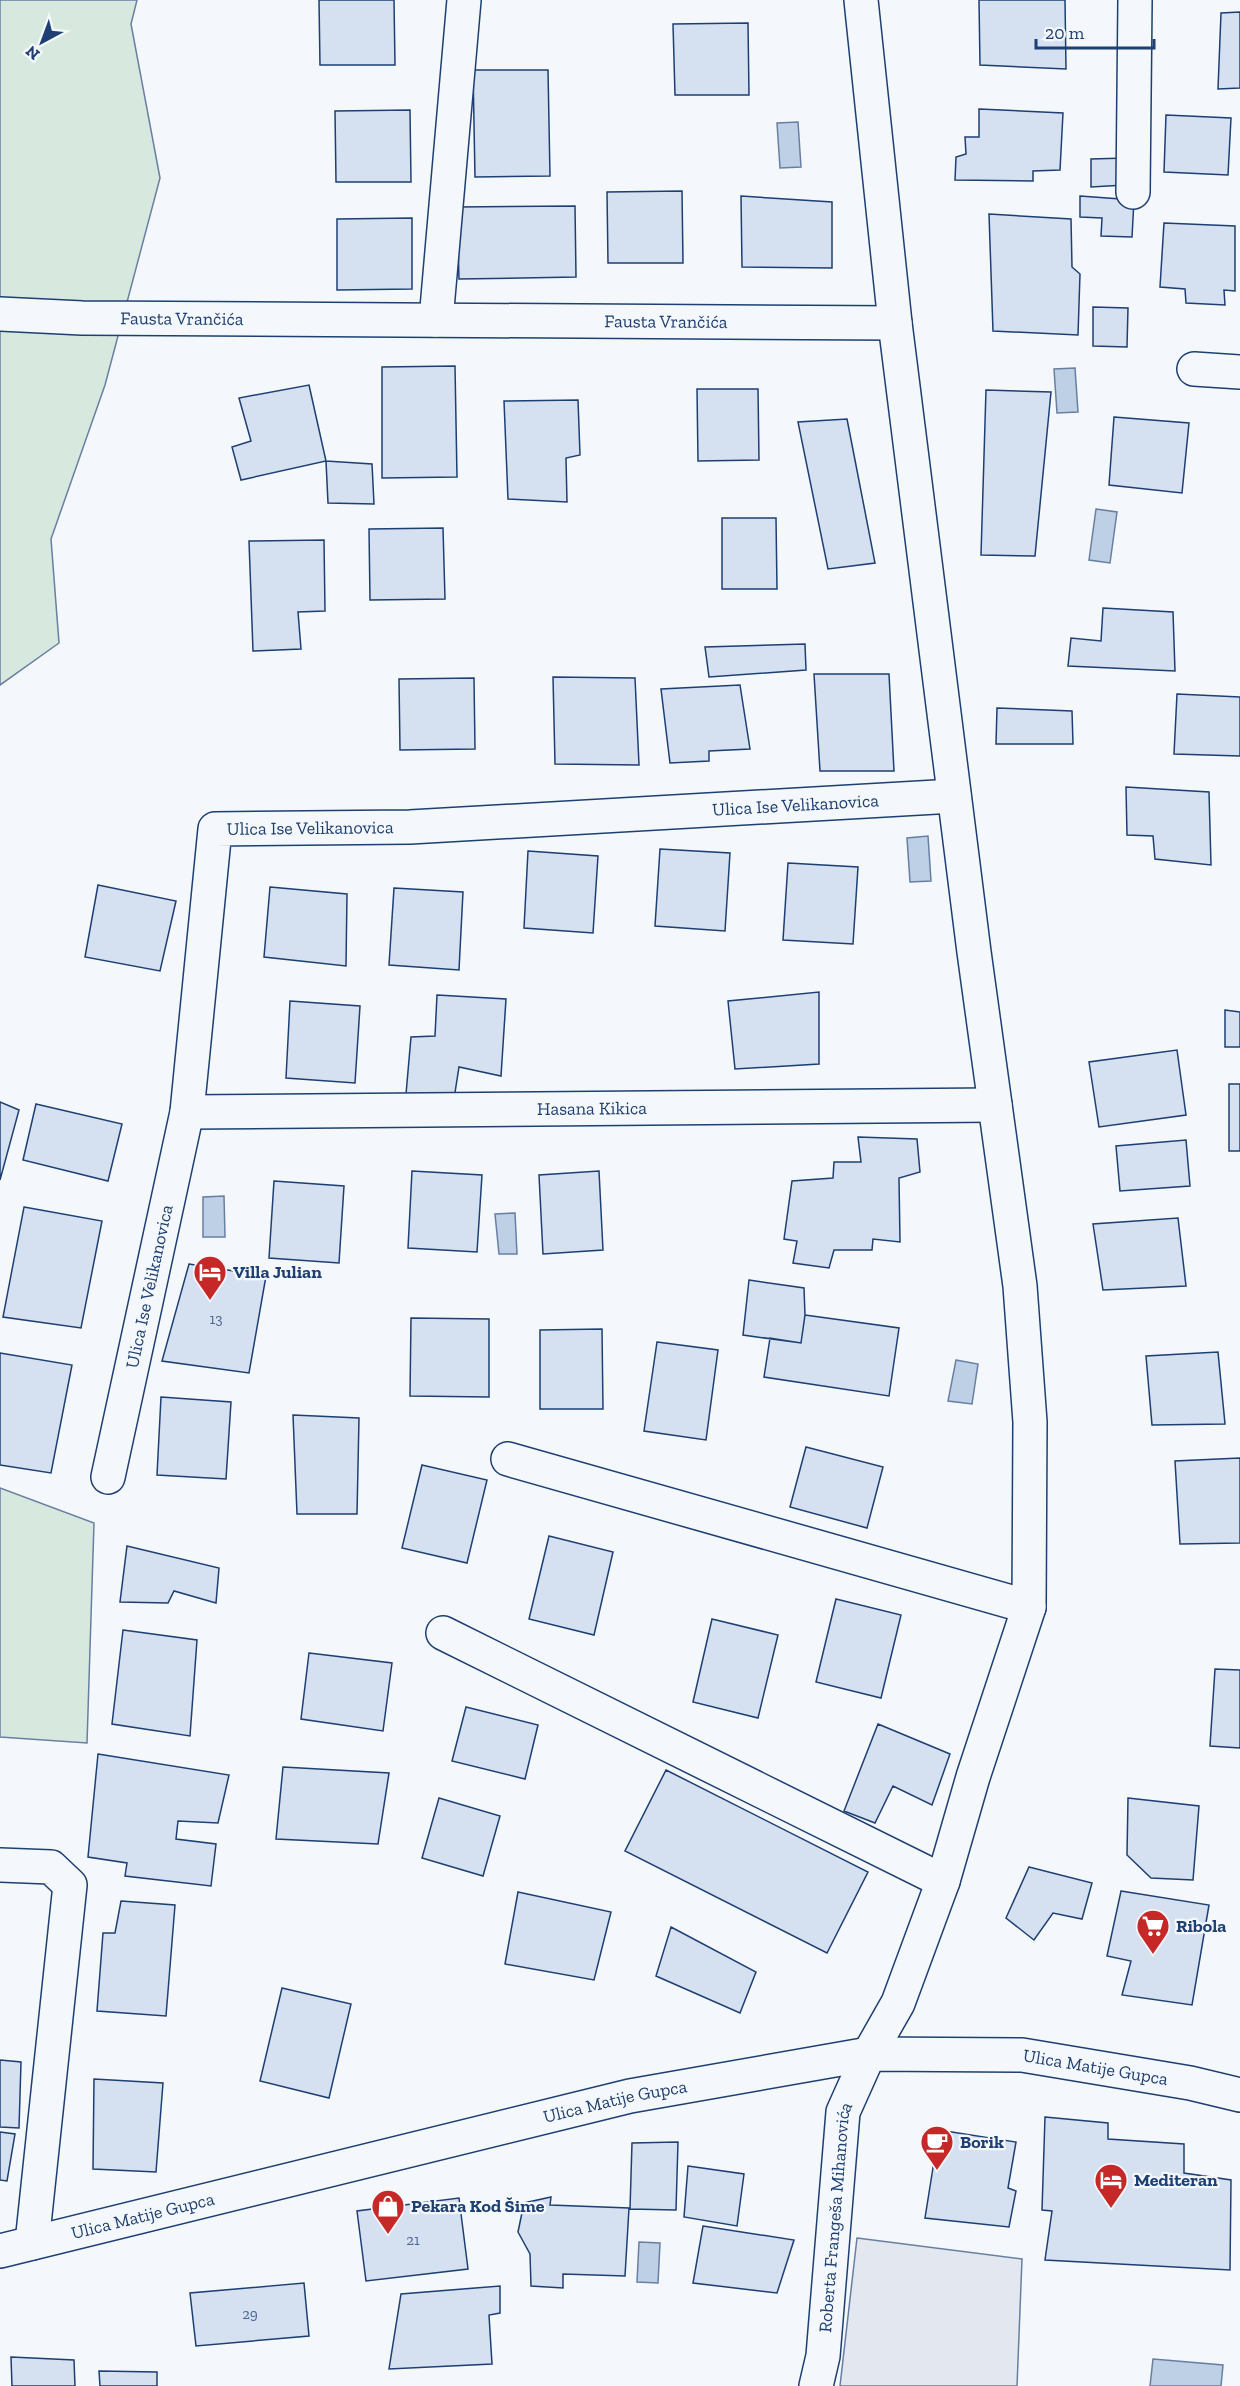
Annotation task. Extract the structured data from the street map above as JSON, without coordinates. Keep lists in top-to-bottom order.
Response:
{
  "streets": {
    "street": [
      "Fausta Vrančića",
      "Ulica Ise Velikanovica",
      "Hasana Kikica",
      "Ulica Matije Gupca",
      "Roberta Frangeša Mihanovića"
    ]
  },
  "crossings": [
    ["Fausta Vrančića", "Roberta Frangeša Mihanovića"],
    ["Ulica Ise Velikanovica", "Hasana Kikica"],
    ["Ulica Ise Velikanovica", "Roberta Frangeša Mihanovića"],
    ["Hasana Kikica", "Roberta Frangeša Mihanovića"],
    ["Ulica Matije Gupca", "Roberta Frangeša Mihanovića"]
  ],
  "places": {
    "hotel": ["Villa Julian", "Mediteran"],
    "supermarket": ["Ribola"],
    "cafe": ["Borik"],
    "shop": ["Pekara Kod Šime"]
  },
  "house_numbers": ["13", "21", "29"],
  "scale_bar": "20 m",
  "north": "bottom left"
}
